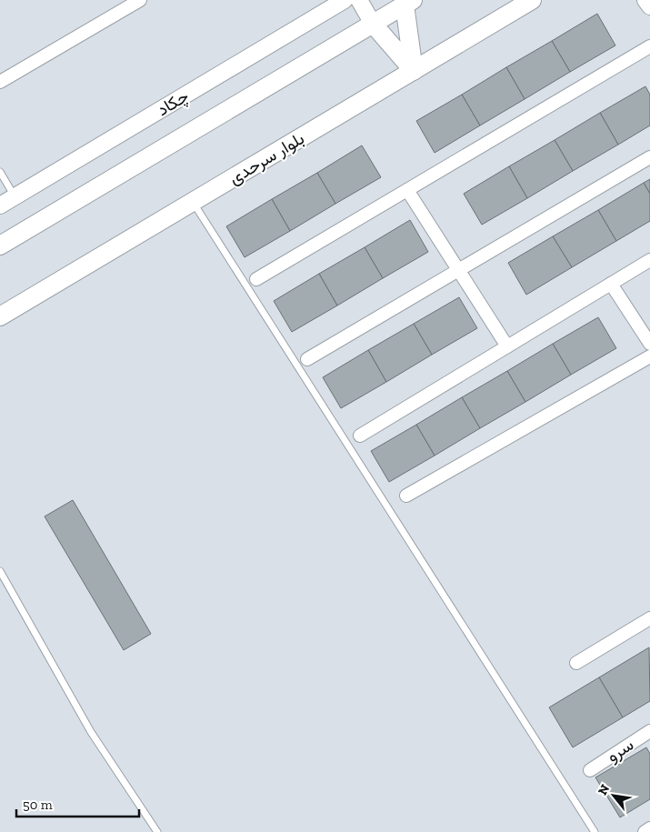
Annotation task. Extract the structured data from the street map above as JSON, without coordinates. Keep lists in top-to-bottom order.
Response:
{
  "streets": {
    "main road": ["بلوار سرحدی"],
    "street": ["چکاد", "سرو"]
  },
  "scale_bar": "50 m",
  "north": "top left"
}
